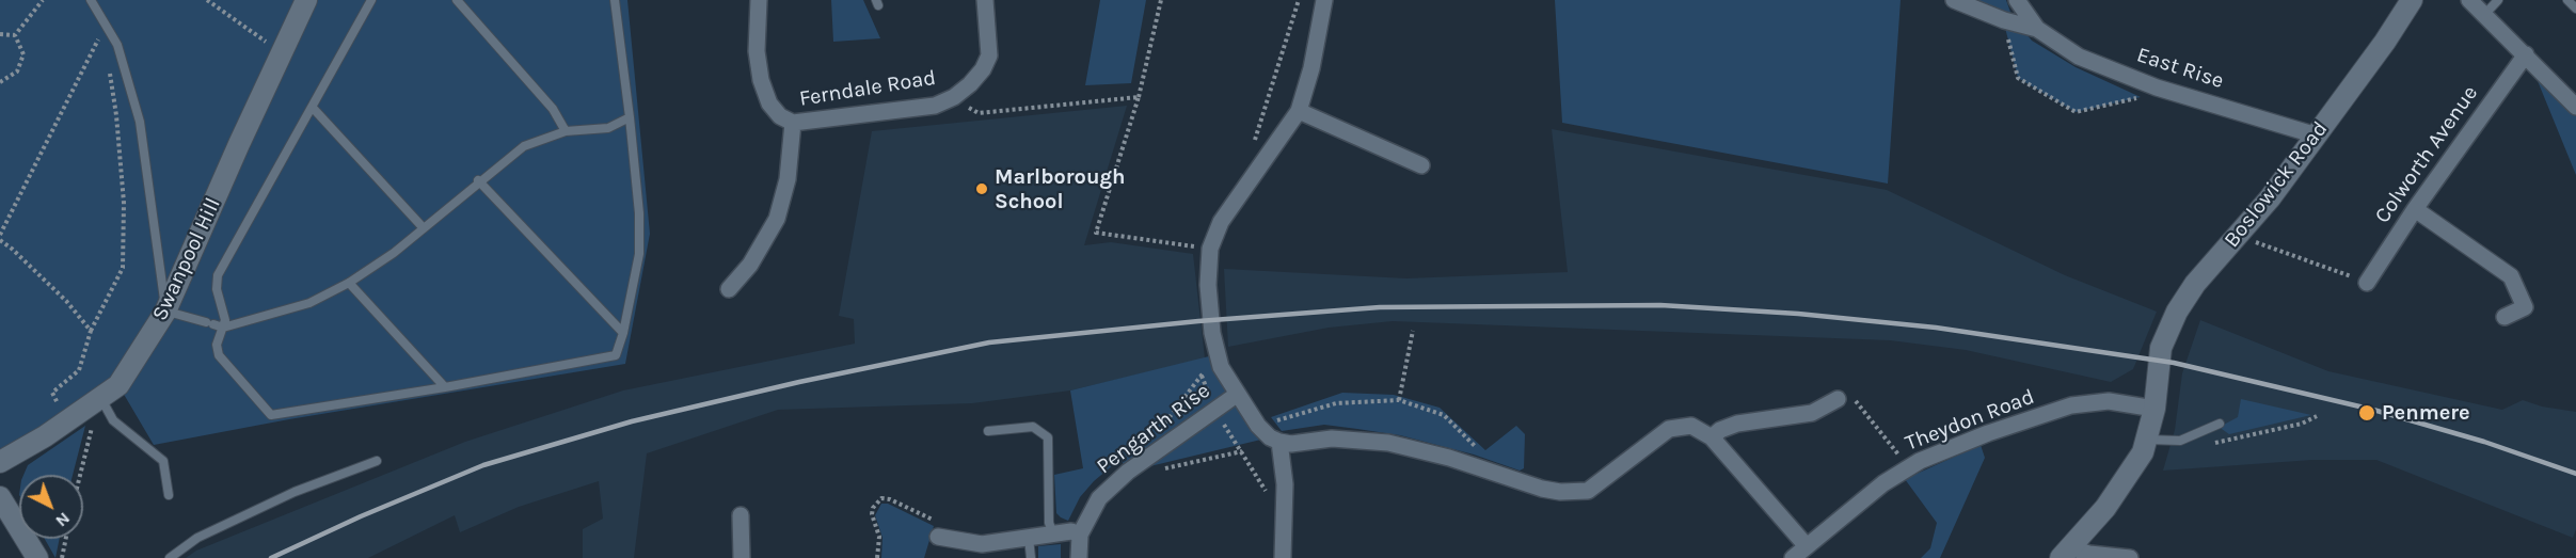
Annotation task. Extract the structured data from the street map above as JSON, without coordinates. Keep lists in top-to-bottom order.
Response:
{
  "streets": {
    "street": [
      "East Rise",
      "Ferndale Road",
      "Colworth Avenue",
      "Boslowick Road",
      "Swanpool Hill",
      "Theydon Road",
      "Pengarth Rise"
    ]
  },
  "crossings": [
    ["East Rise", "Boslowick Road"],
    ["Boslowick Road", "Theydon Road"]
  ],
  "places": ["Marlborough School", "Penmere"],
  "north": "bottom right"
}
